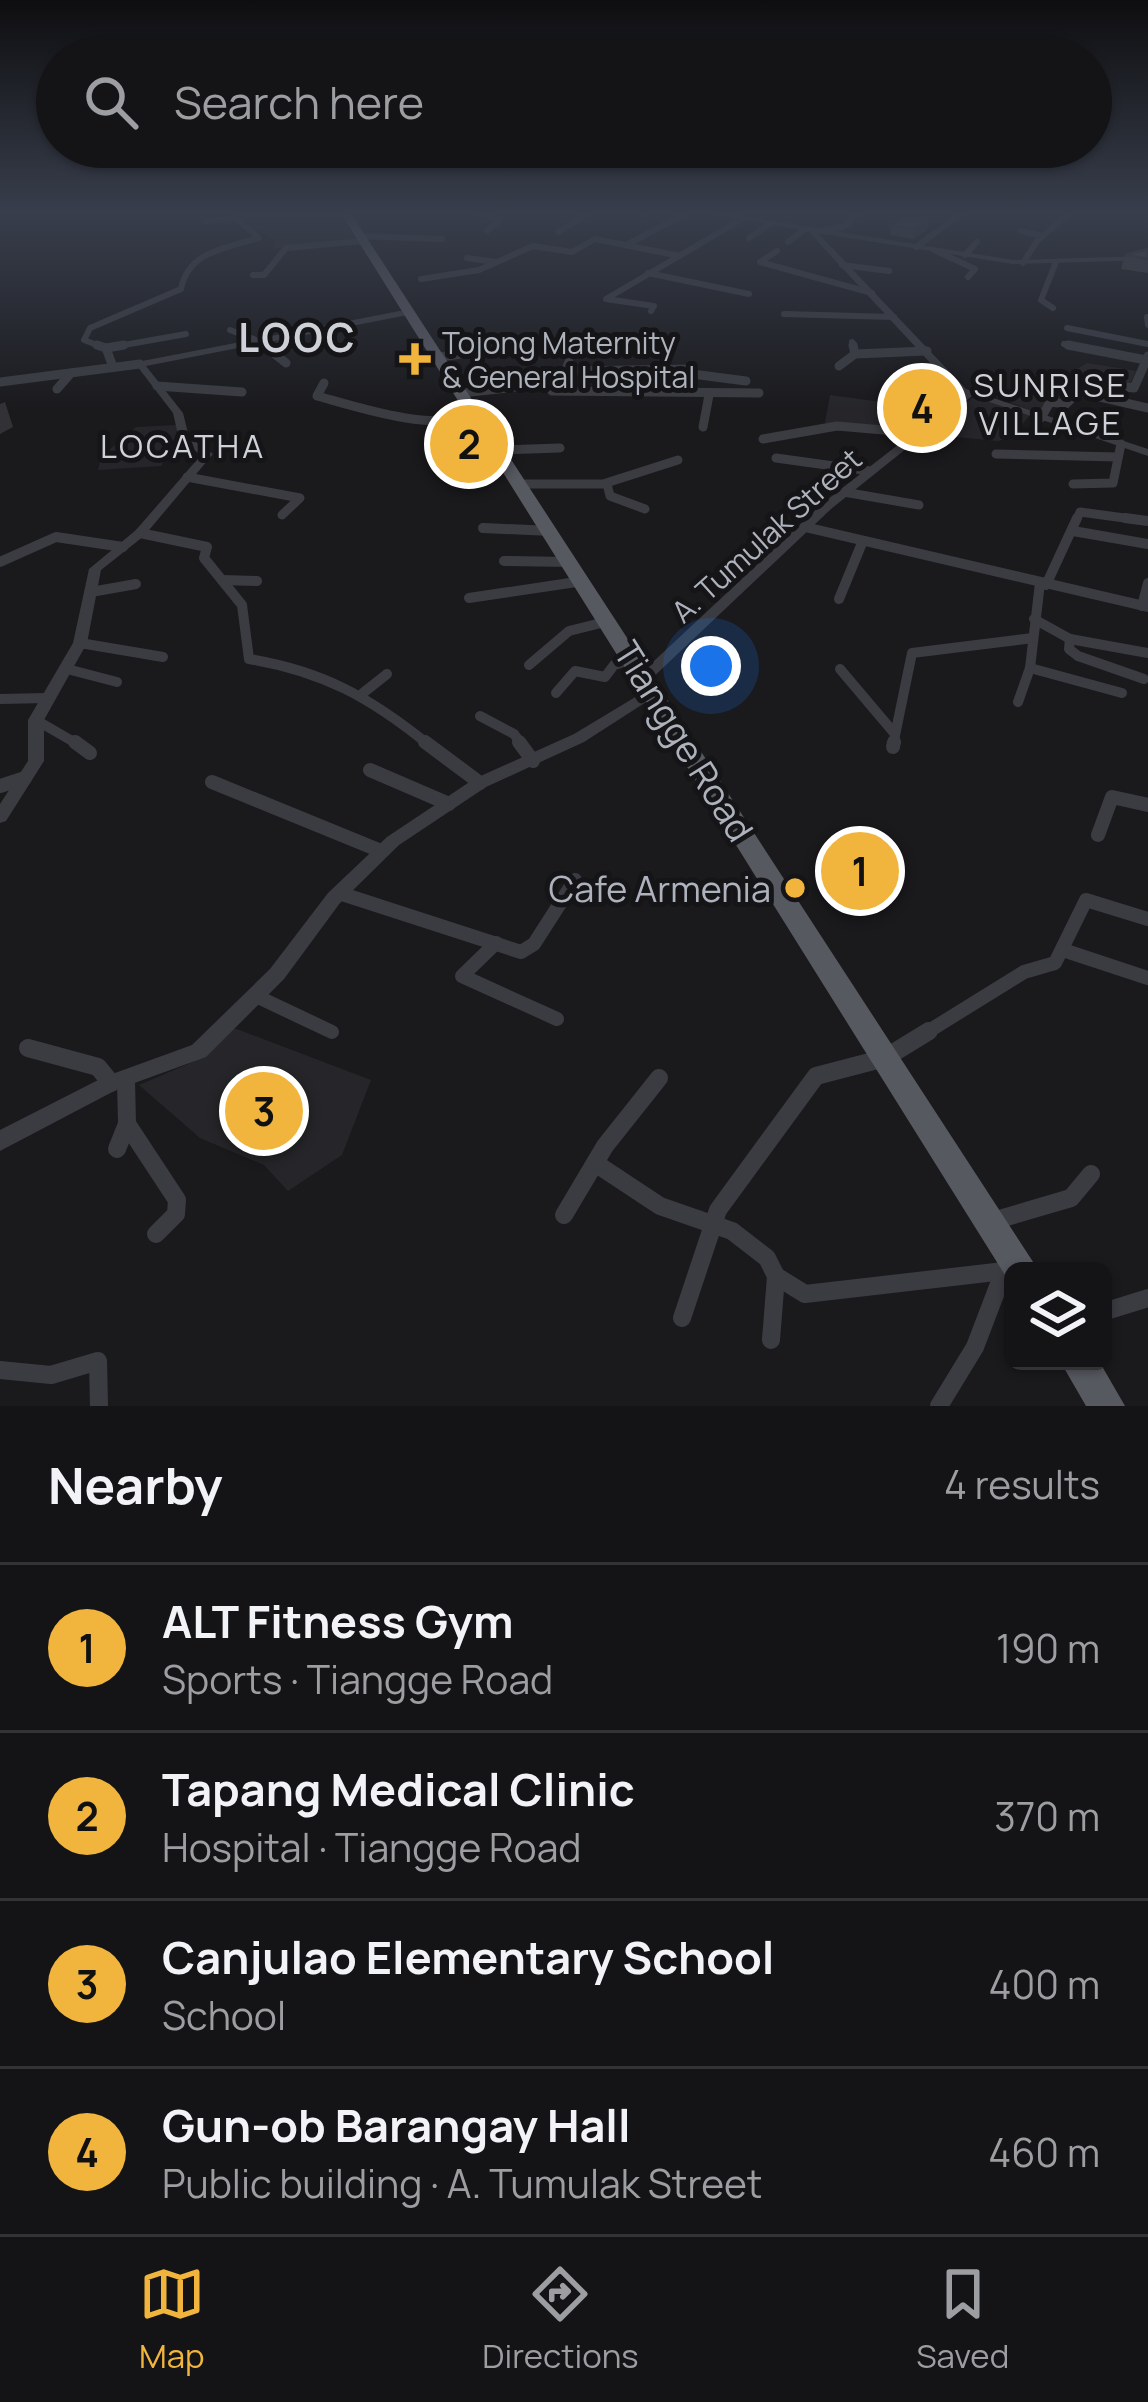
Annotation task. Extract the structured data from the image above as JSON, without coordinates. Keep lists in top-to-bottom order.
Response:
{
  "streets": {
    "main road": ["Tiangge Road"],
    "street": ["A. Tumulak Street"]
  },
  "crossings": [
    ["A. Tumulak Street", "Tiangge Road"]
  ],
  "districts": ["LOOC", "SUNRISE VILLAGE", "LOCATHA"],
  "places": {
    "health": ["Tojong Maternity & General Hospital"],
    "other": ["Cafe Armenia"]
  },
  "page": {
    "search": "Search here",
    "pins": [
      "4",
      "2",
      "1",
      "3"
    ],
    "heading": ["Nearby", "4 results"],
    "list": [
      {
        "mark": "1",
        "name": "ALT Fitness Gym",
        "note": "Sports · Tiangge Road",
        "value": "190 m"
      },
      {
        "mark": "2",
        "name": "Tapang Medical Clinic",
        "note": "Hospital · Tiangge Road",
        "value": "370 m"
      },
      {
        "mark": "3",
        "name": "Canjulao Elementary School",
        "note": "School",
        "value": "400 m"
      },
      {
        "mark": "4",
        "name": "Gun-ob Barangay Hall",
        "note": "Public building · A. Tumulak Street",
        "value": "460 m"
      }
    ],
    "nav": ["Map", "Directions", "Saved"]
  }
}
